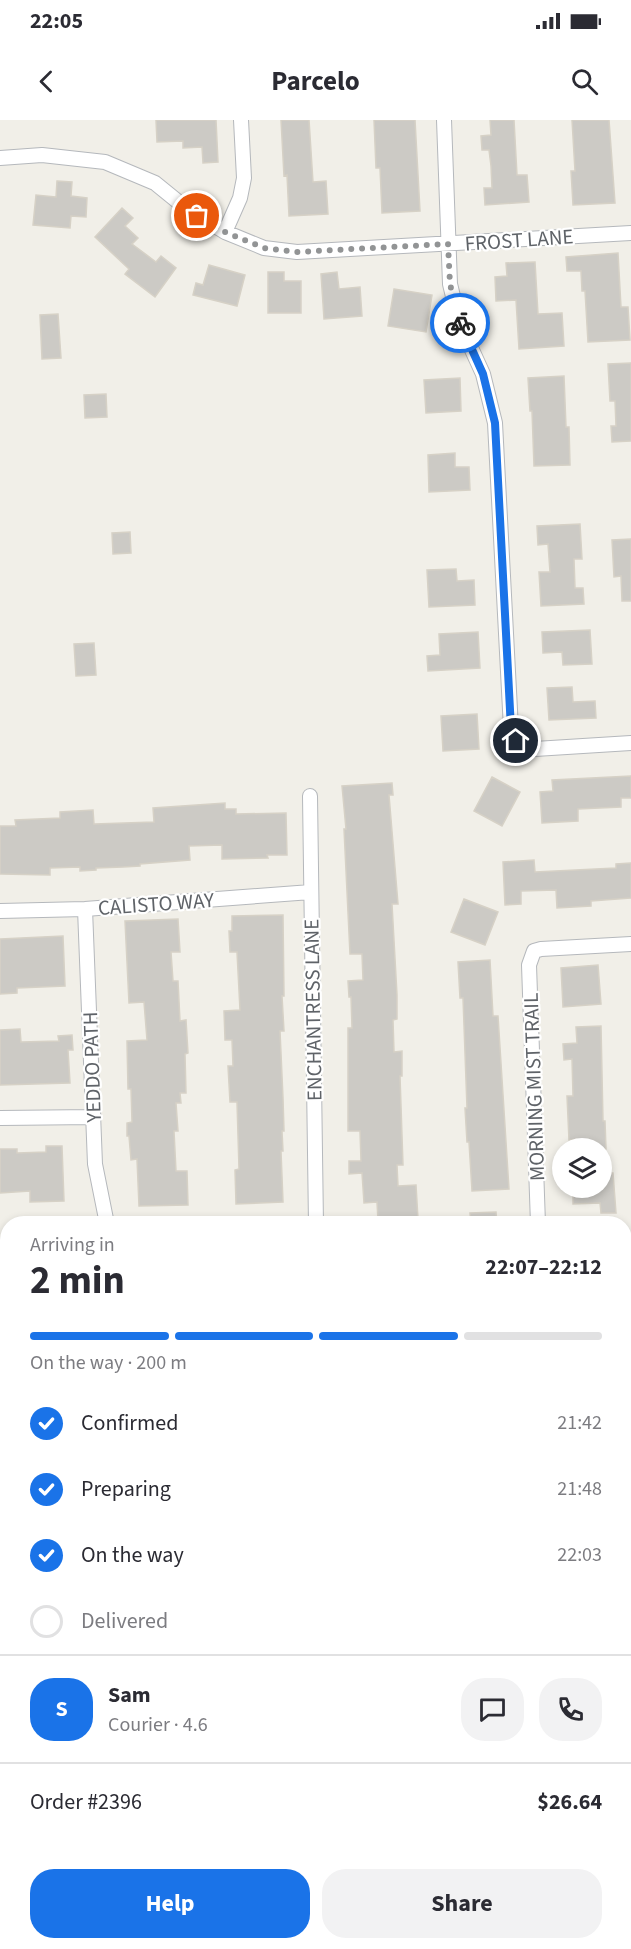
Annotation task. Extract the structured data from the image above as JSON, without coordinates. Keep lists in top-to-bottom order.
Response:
{
  "streets": {
    "street": [
      "FROST LANE",
      "CALISTO WAY",
      "ENCHANTRESS LANE",
      "YEDDO PATH",
      "MORNING MIST TRAIL"
    ]
  },
  "crossings": [
    ["CALISTO WAY", "ENCHANTRESS LANE"],
    ["CALISTO WAY", "YEDDO PATH"]
  ],
  "page": {
    "status": "22:05",
    "header": "Parcelo",
    "heading": ["2 min", "Arriving in", "22:07–22:12"],
    "panel": [
      "Sam",
      "Courier · 4.6",
      "Order #2396",
      "$26.64"
    ],
    "bar": "On the way · 200 m",
    "list": [
      ["Confirmed", "21:42"],
      ["Preparing", "21:48"],
      ["On the way", "22:03"],
      "Delivered"
    ],
    "round": "S",
    "buttons": ["Help", "Share"]
  }
}
